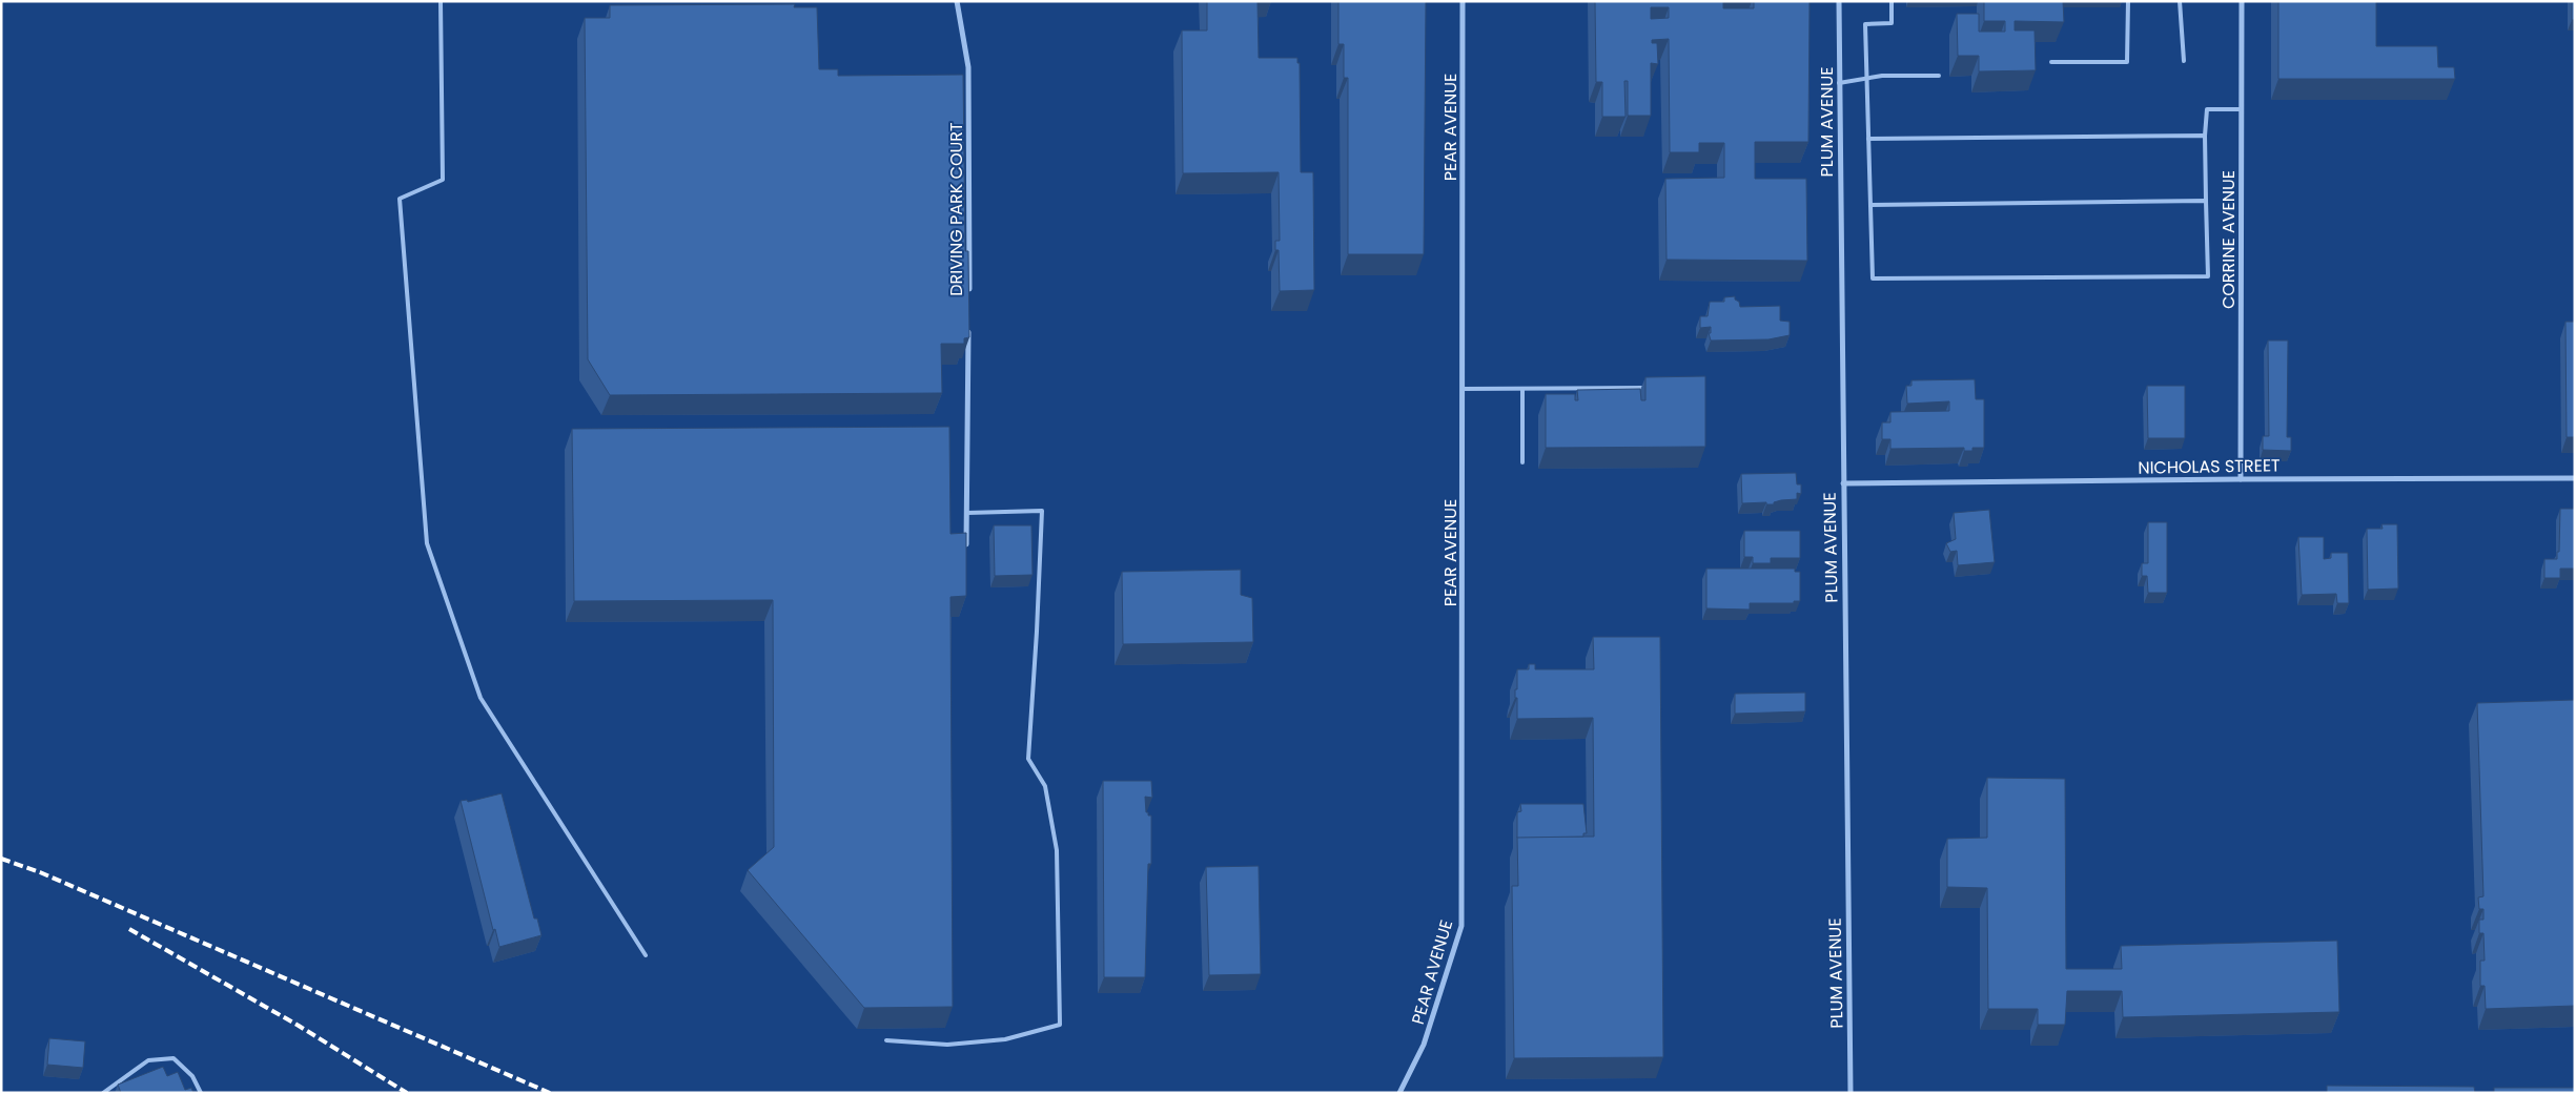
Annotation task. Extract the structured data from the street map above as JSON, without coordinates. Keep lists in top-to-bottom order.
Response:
{
  "streets": {
    "street": [
      "PLUM AVENUE",
      "PEAR AVENUE",
      "DRIVING PARK COURT",
      "CORRINE AVENUE",
      "NICHOLAS STREET"
    ]
  },
  "crossings": [
    ["PLUM AVENUE", "NICHOLAS STREET"],
    ["CORRINE AVENUE", "NICHOLAS STREET"]
  ]
}
